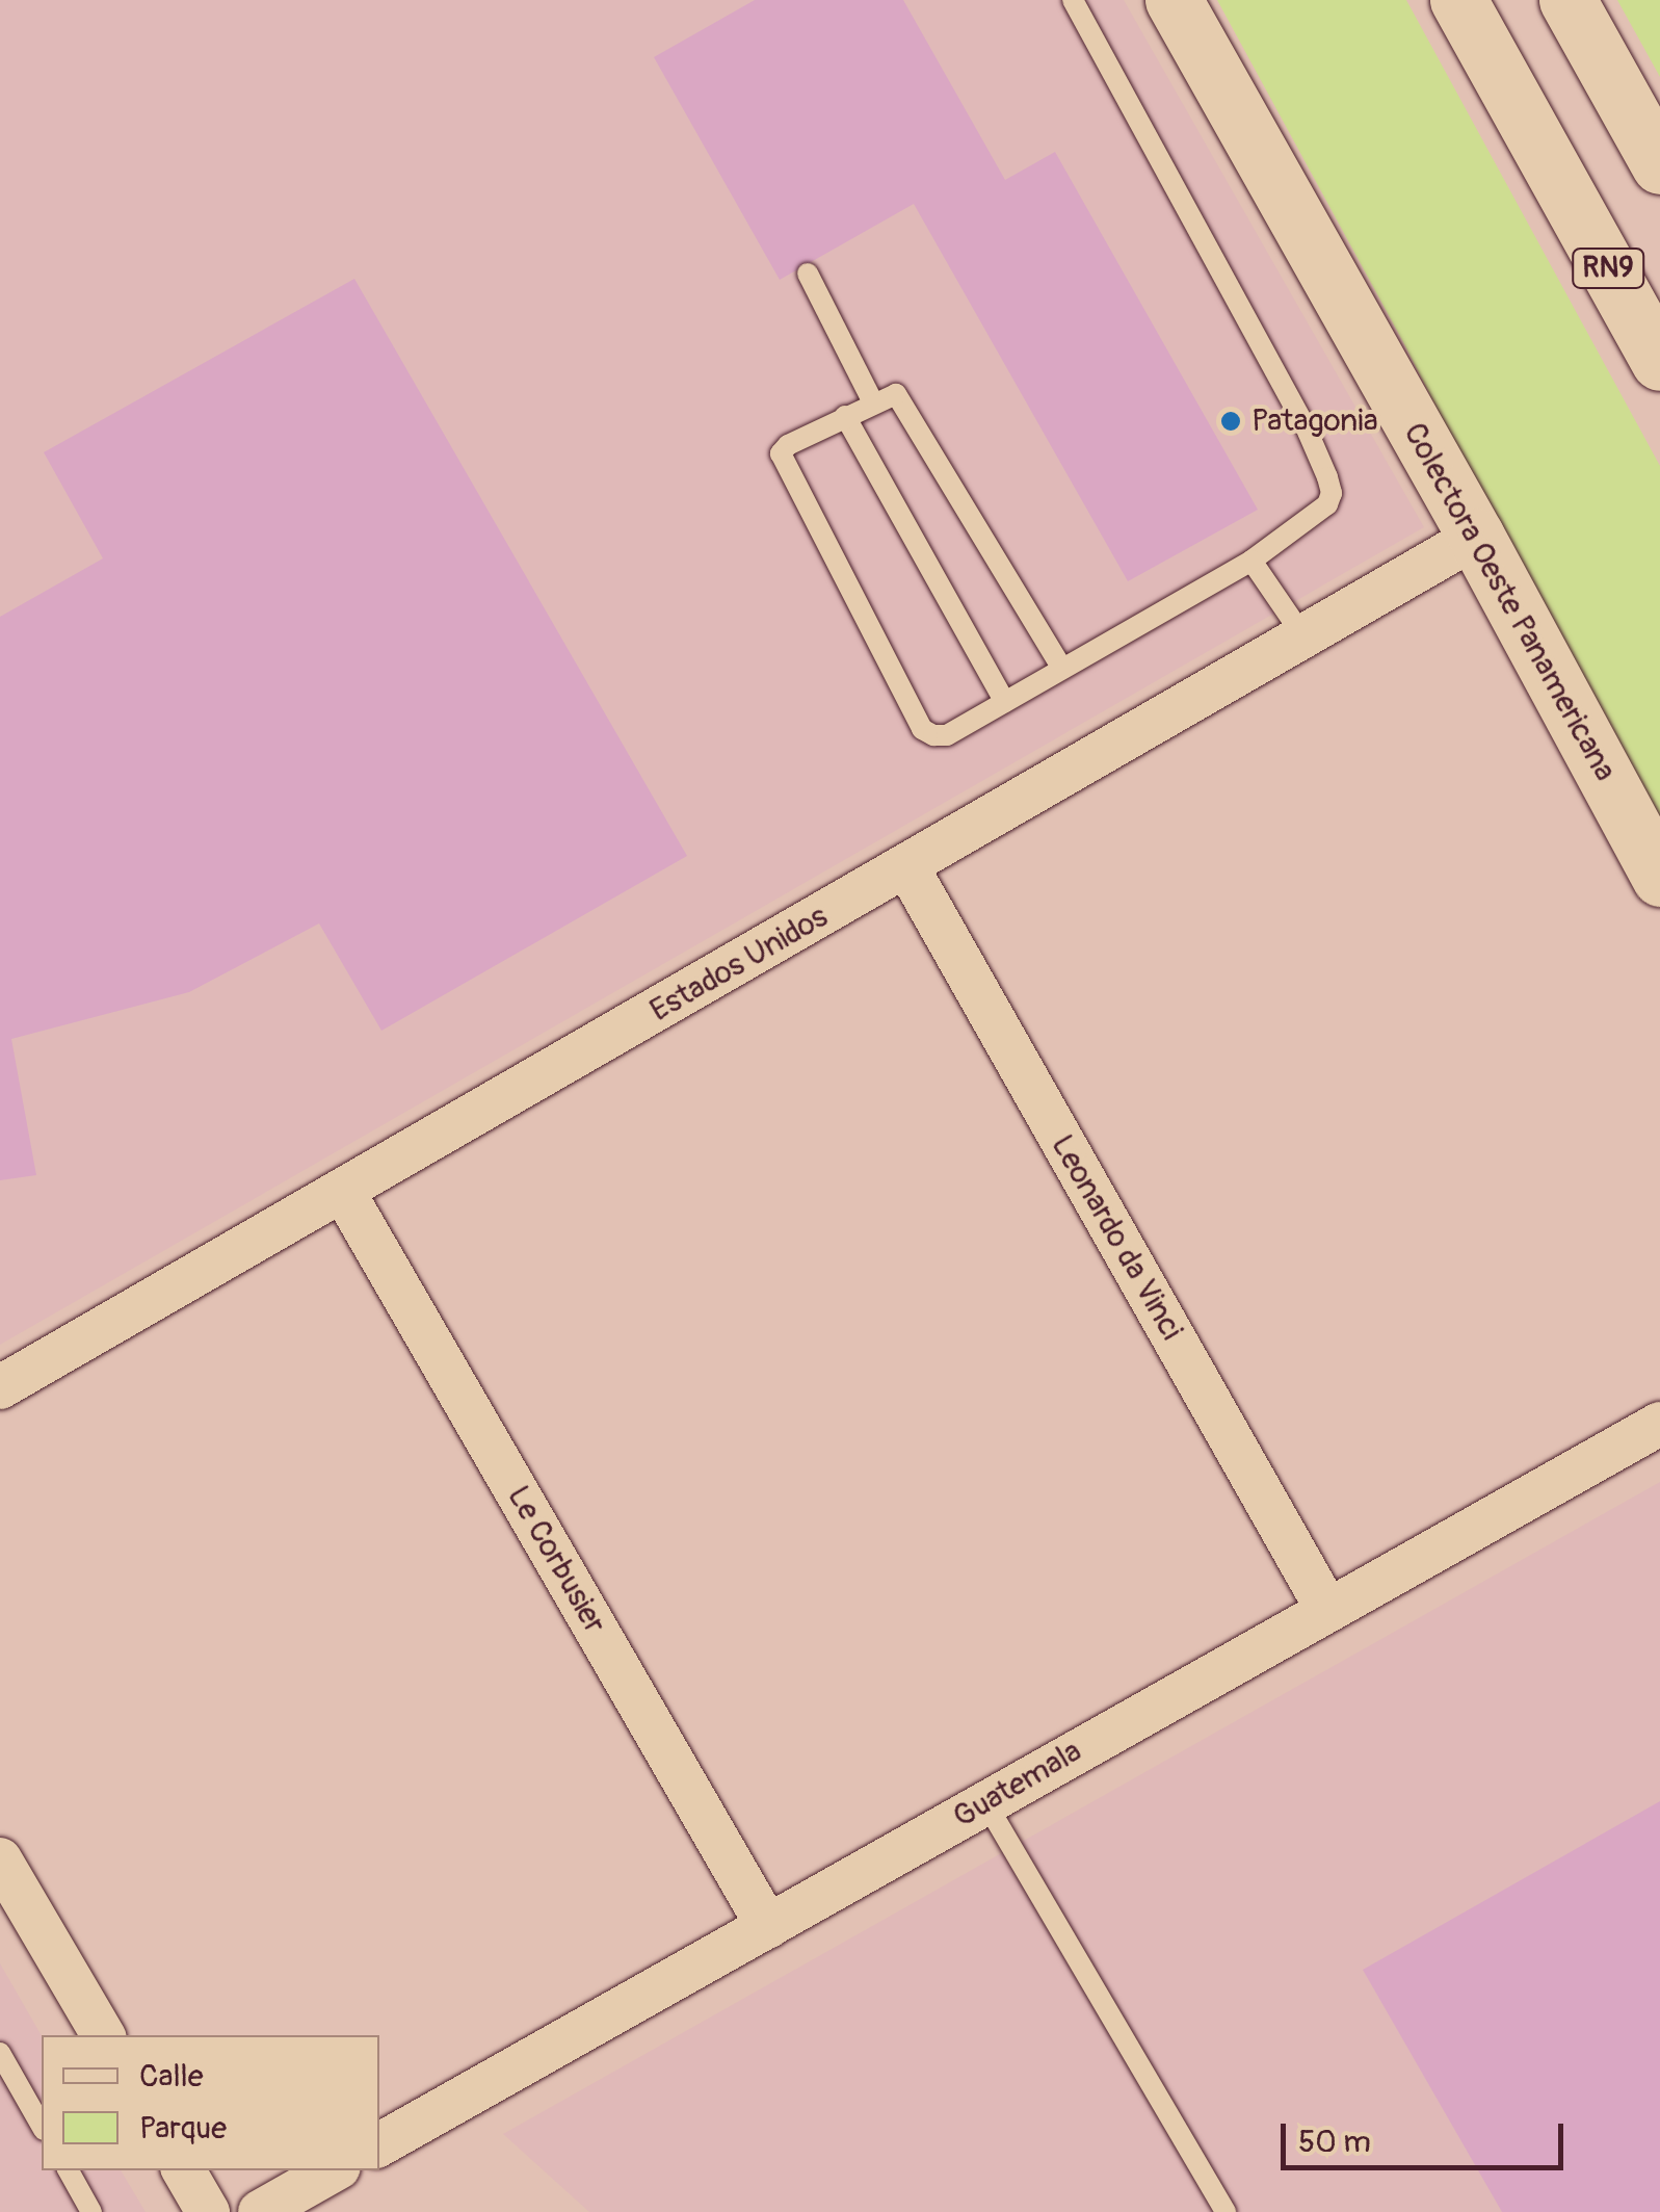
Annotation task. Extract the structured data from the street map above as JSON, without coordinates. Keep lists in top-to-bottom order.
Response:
{
  "streets": {
    "main road": ["RN9", "Colectora Oeste Panamericana"],
    "street": [
      "Estados Unidos",
      "Leonardo da Vinci",
      "Le Corbusier",
      "Guatemala"
    ]
  },
  "crossings": [
    ["Colectora Oeste Panamericana", "Estados Unidos"],
    ["Estados Unidos", "Leonardo da Vinci"],
    ["Estados Unidos", "Le Corbusier"],
    ["Leonardo da Vinci", "Guatemala"],
    ["Le Corbusier", "Guatemala"]
  ],
  "places": ["Patagonia"],
  "legend": ["Calle", "Parque"],
  "scale_bar": "50 m"
}
